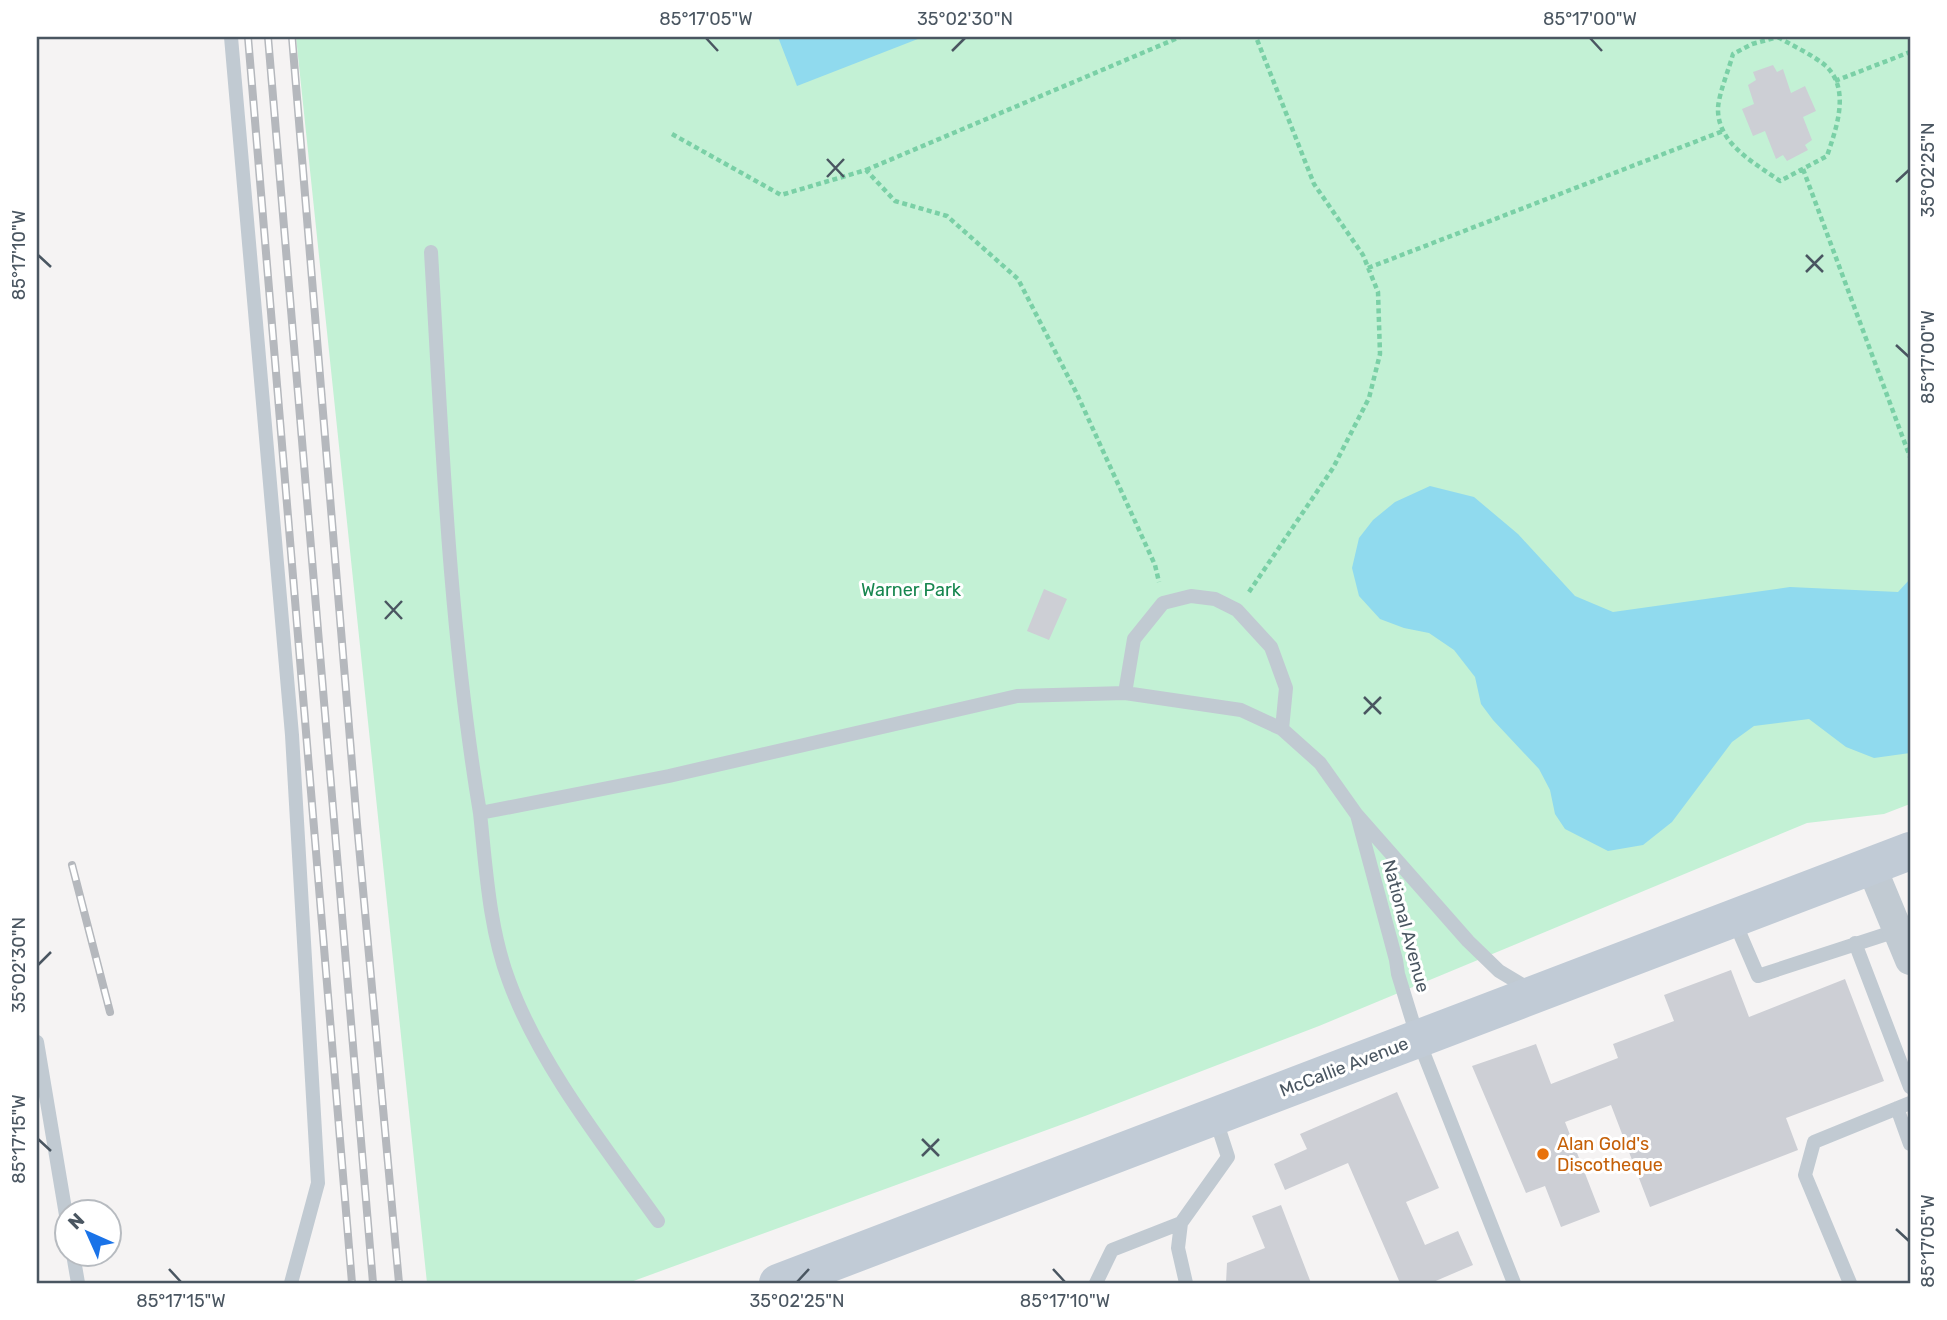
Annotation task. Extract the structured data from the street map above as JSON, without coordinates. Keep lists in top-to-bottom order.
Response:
{
  "streets": {
    "main road": ["McCallie Avenue"],
    "lane": ["National Avenue"]
  },
  "crossings": [
    ["National Avenue", "McCallie Avenue"]
  ],
  "parks": ["Warner Park"],
  "places": ["Alan Gold's Discotheque"],
  "north": "top left",
  "coordinates": [
    "85°17'05\"W",
    "35°02'30\"N",
    "85°17'00\"W",
    "35°02'25\"N",
    "85°17'10\"W",
    "85°17'15\"W"
  ]
}
